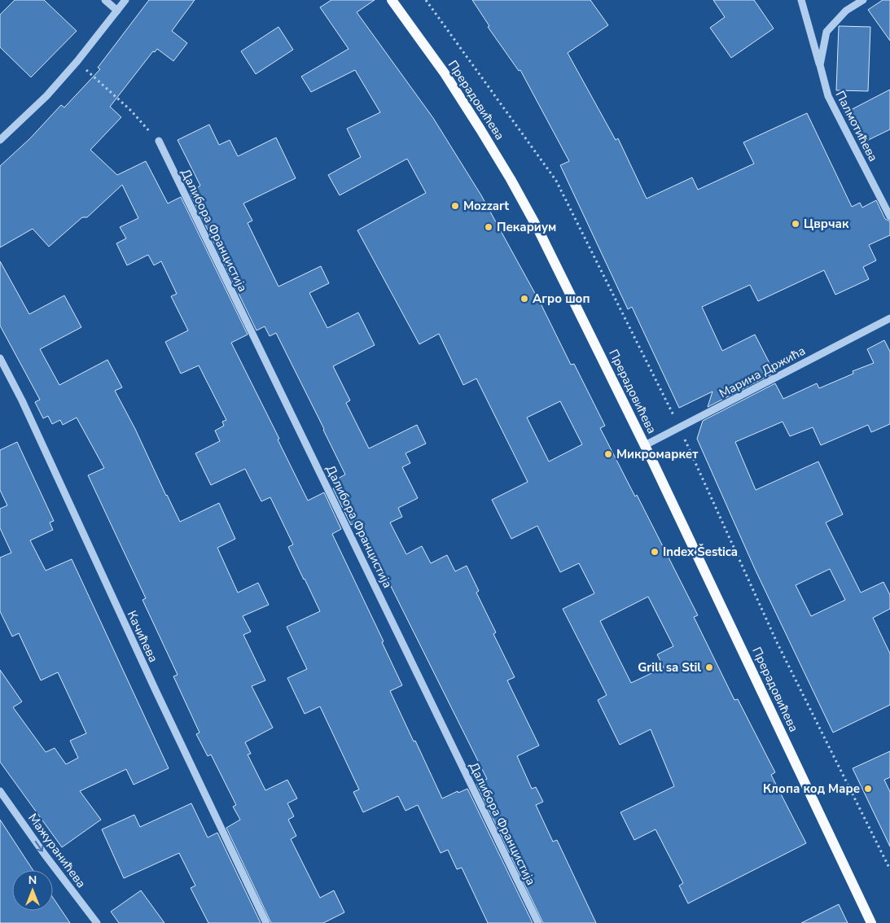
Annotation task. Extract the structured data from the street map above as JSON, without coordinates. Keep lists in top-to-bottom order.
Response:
{
  "streets": {
    "main road": ["Прерадовићева"],
    "street": [
      "Палмотићева",
      "Далибора Францистија",
      "Марина Држића",
      "Качићева",
      "Мажуранићева"
    ]
  },
  "crossings": [
    ["Прерадовићева", "Марина Држића"]
  ],
  "one_way": ["Мажуранићева"],
  "places": [
    "Mozzart",
    "Цврчак",
    "Пекариум",
    "Агро шоп",
    "Микромаркет",
    "Index Šestica",
    "Grill sa Stil",
    "Клопа код Маре"
  ],
  "north": "top"
}
